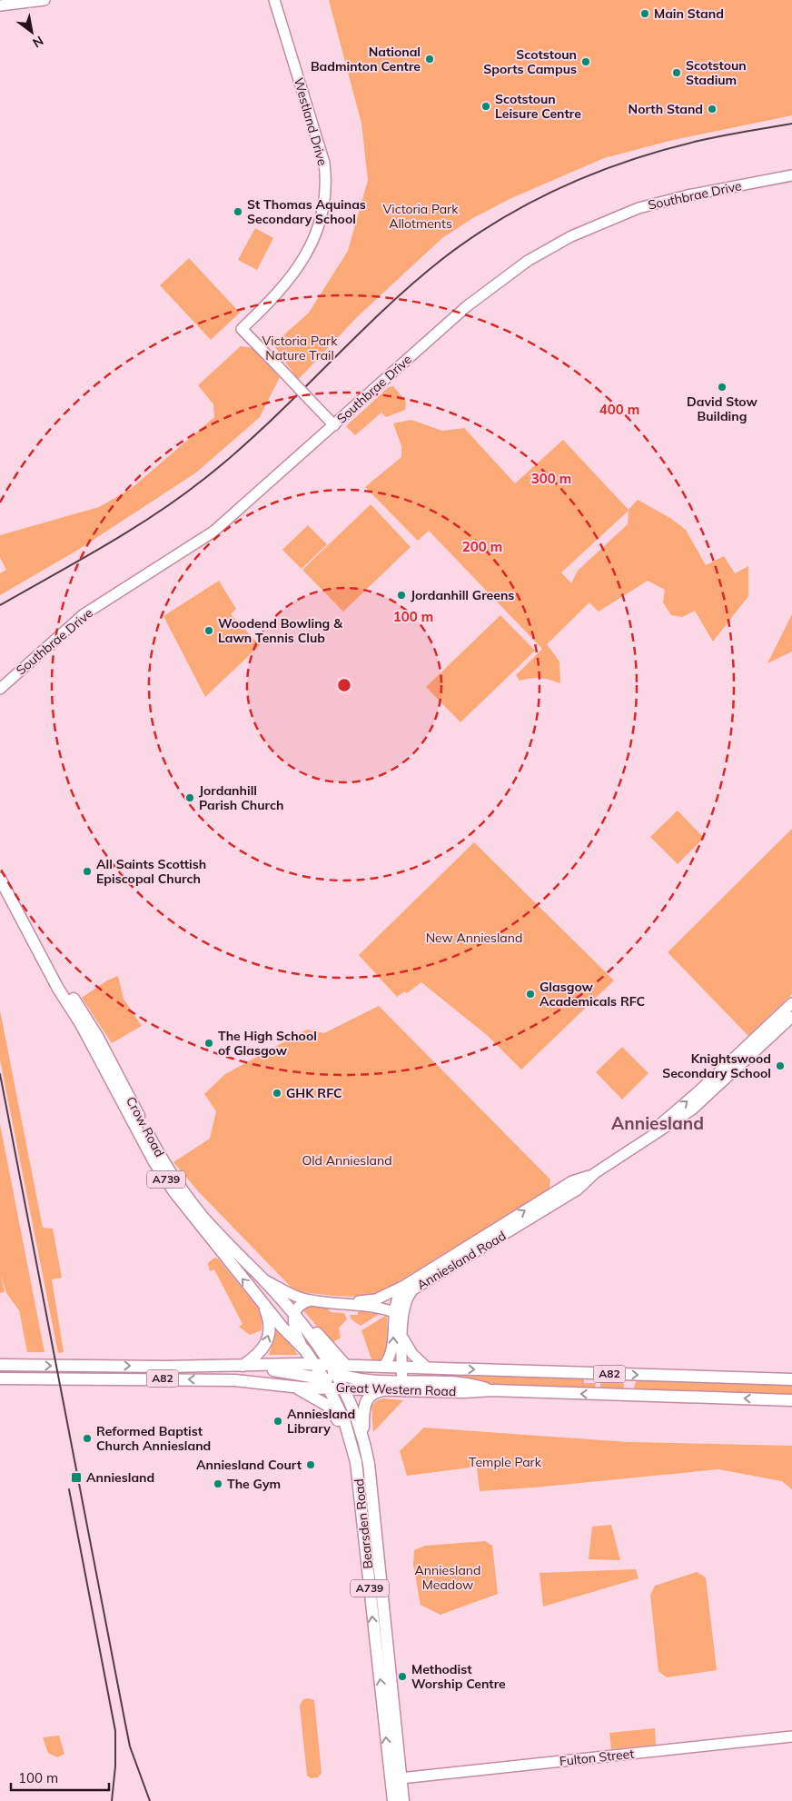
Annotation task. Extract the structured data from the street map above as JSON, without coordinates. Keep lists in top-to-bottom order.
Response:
{
  "streets": {
    "main road": [
      "Crow Road",
      "A739",
      "A82",
      "Great Western Road",
      "Bearsden Road"
    ],
    "street": [
      "Westland Drive",
      "Southbrae Drive",
      "Anniesland Road",
      "Fulton Street"
    ]
  },
  "crossings": [
    ["Westland Drive", "Southbrae Drive"],
    ["Crow Road", "A739"],
    ["Crow Road", "Great Western Road"],
    ["A739", "Great Western Road"],
    ["A739", "Bearsden Road"],
    ["Anniesland Road", "A82"],
    ["Anniesland Road", "Great Western Road"],
    ["A82", "Great Western Road"],
    ["Great Western Road", "Bearsden Road"],
    ["Bearsden Road", "Fulton Street"]
  ],
  "districts": ["Anniesland"],
  "parks": [
    "Victoria Park Allotments",
    "Victoria Park Nature Trail",
    "New Anniesland",
    "Old Anniesland",
    "Temple Park",
    "Anniesland Meadow"
  ],
  "places": {
    "other": [
      "Main Stand",
      "National Badminton Centre",
      "Scotstoun Sports Campus",
      "Scotstoun Stadium",
      "Scotstoun Leisure Centre",
      "North Stand",
      "St Thomas Aquinas Secondary School",
      "David Stow Building",
      "Jordanhill Greens",
      "Woodend Bowling & Lawn Tennis Club",
      "Jordanhill Parish Church",
      "All Saints Scottish Episcopal Church",
      "Glasgow Academicals RFC",
      "The High School of Glasgow",
      "Knightswood Secondary School",
      "GHK RFC",
      "Anniesland Library",
      "Reformed Baptist Church Anniesland",
      "Anniesland Court",
      "The Gym",
      "Methodist Worship Centre"
    ],
    "transit": ["Anniesland"]
  },
  "scale_bar": "100 m",
  "north": "bottom right",
  "rings": [
    "400 m",
    "300 m",
    "200 m",
    "100 m"
  ]
}
